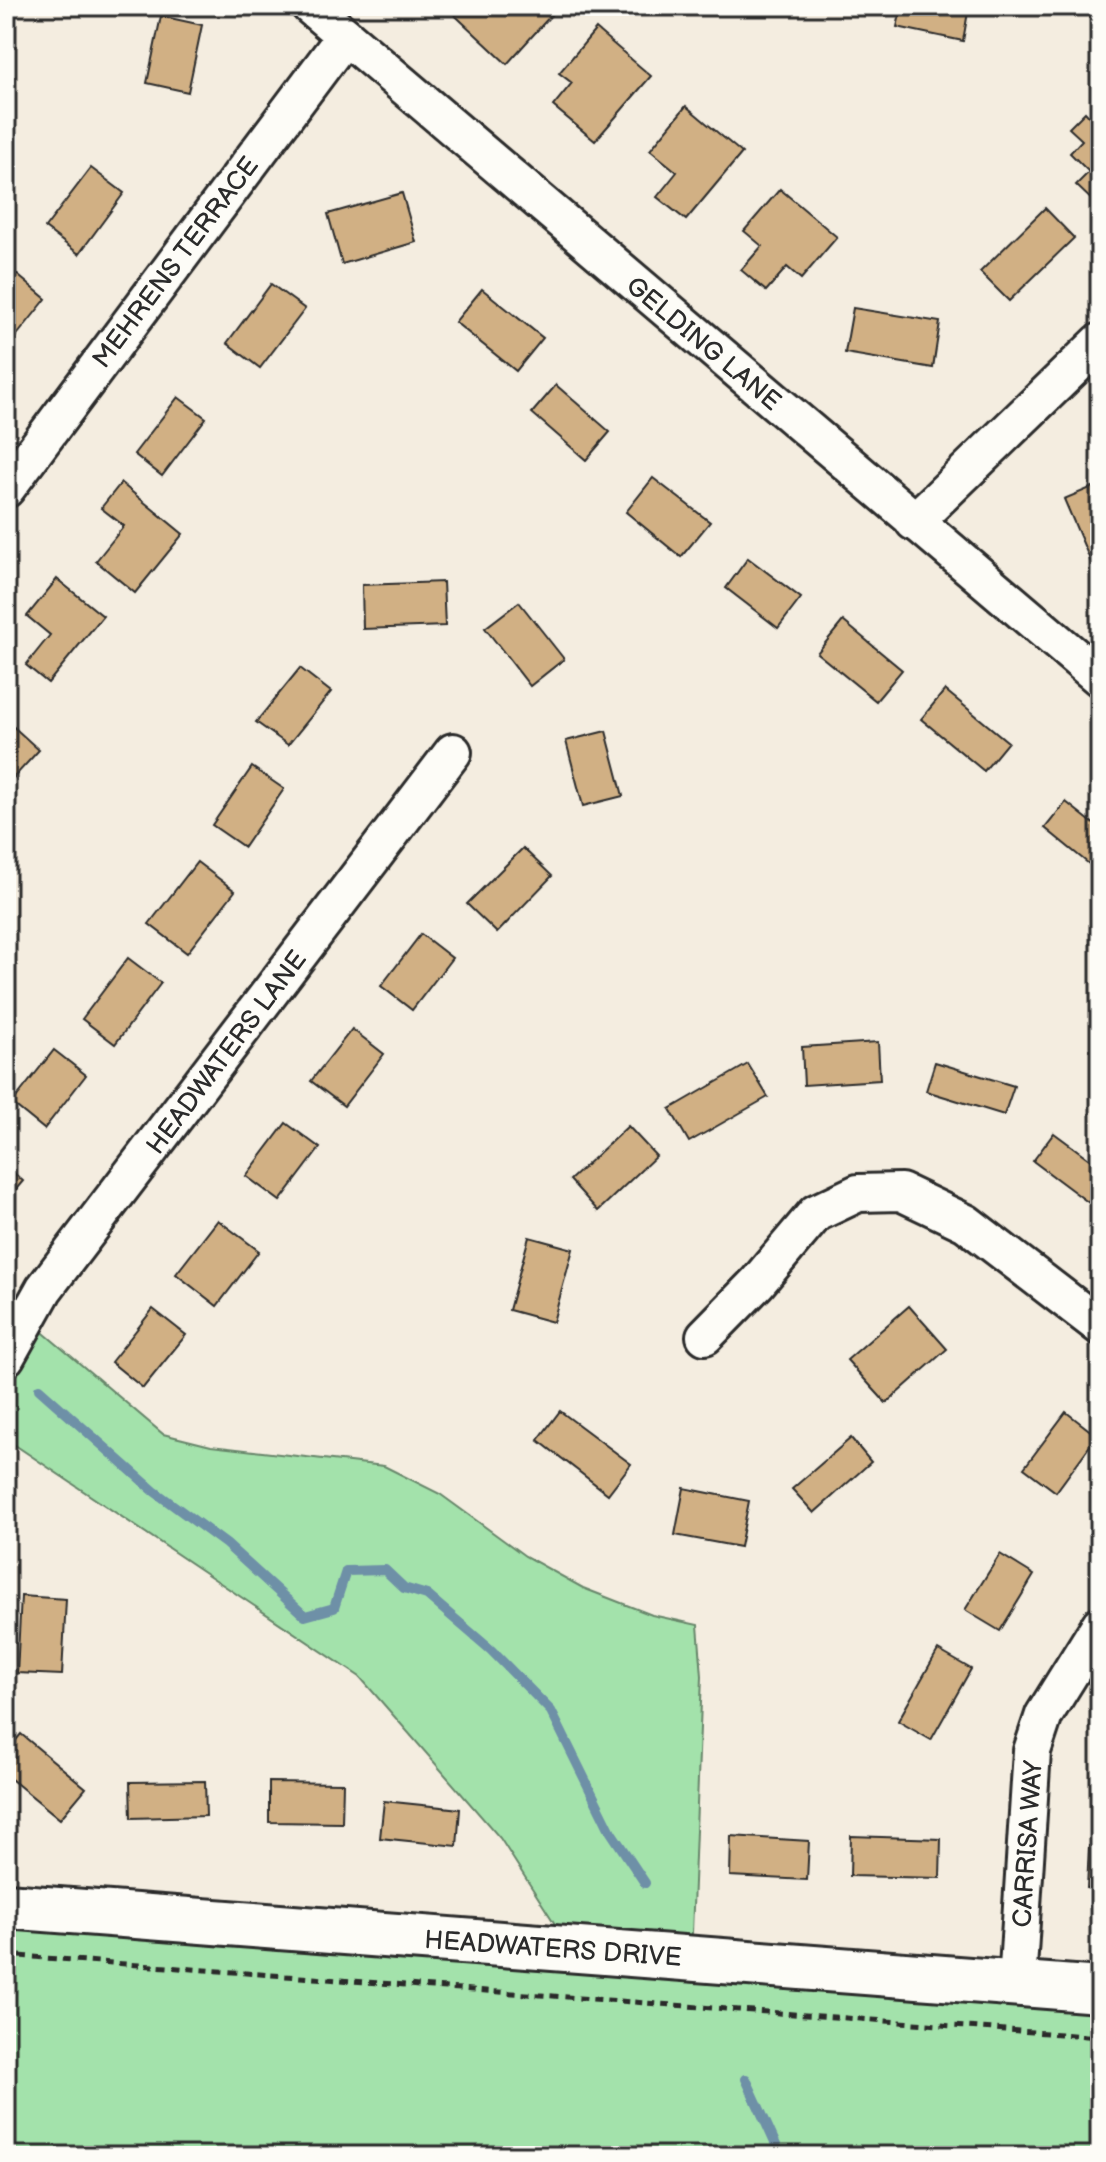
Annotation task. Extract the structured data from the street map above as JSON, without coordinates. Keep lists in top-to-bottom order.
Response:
{
  "streets": {
    "street": [
      "MEHRENS TERRACE",
      "GELDING LANE",
      "HEADWATERS LANE",
      "CARRISA WAY",
      "HEADWATERS DRIVE"
    ]
  },
  "crossings": [
    ["MEHRENS TERRACE", "GELDING LANE"],
    ["CARRISA WAY", "HEADWATERS DRIVE"]
  ]
}
